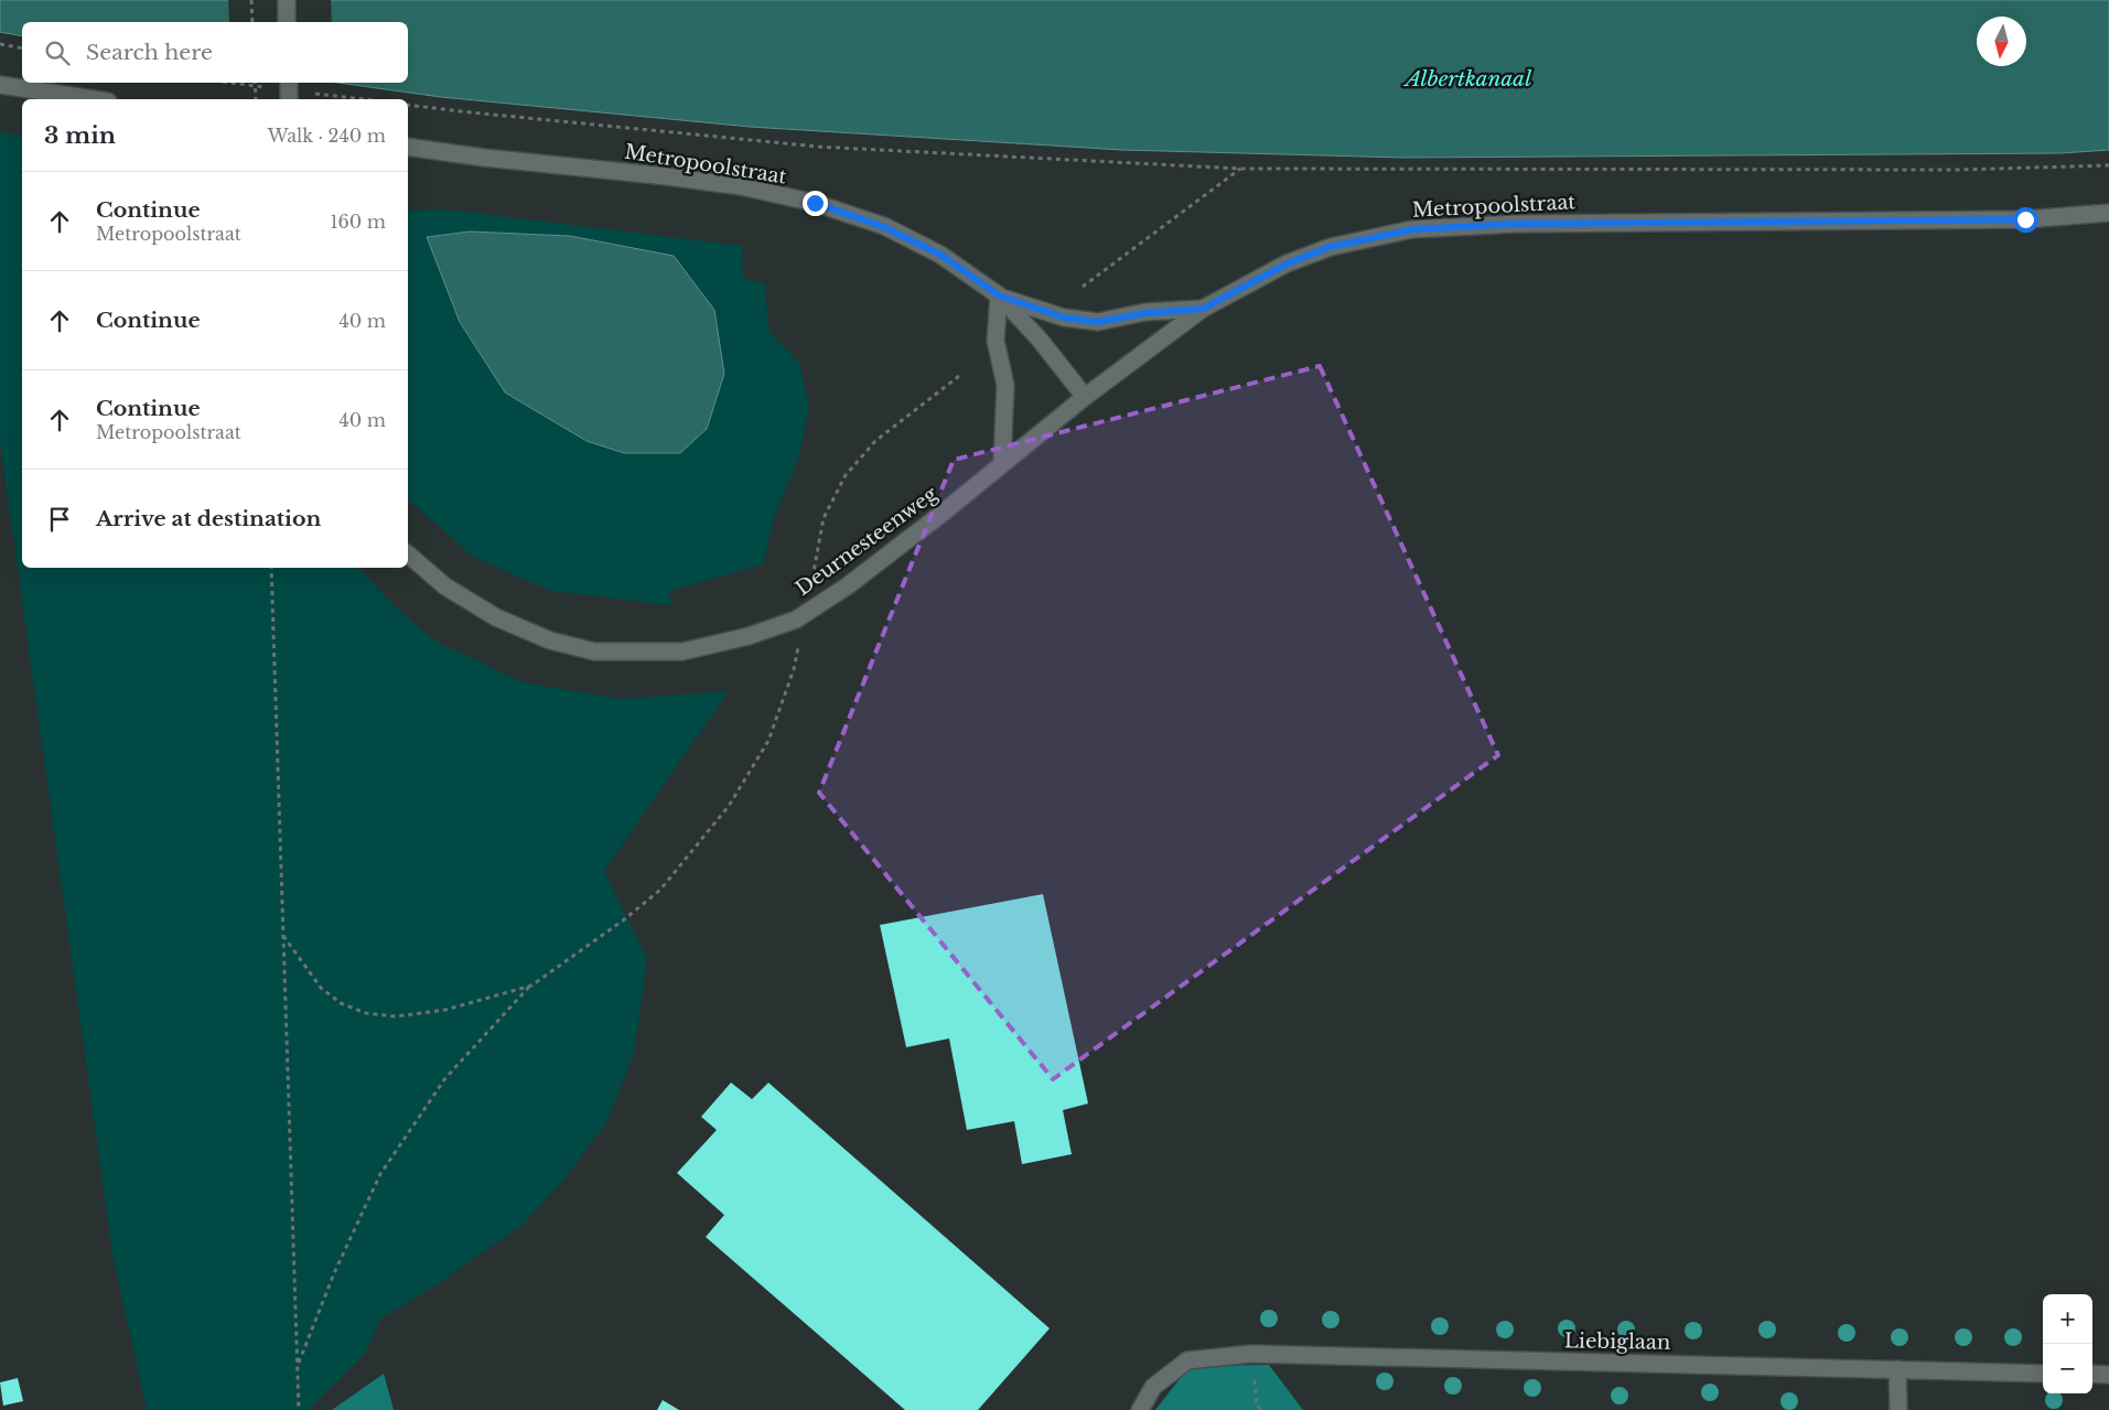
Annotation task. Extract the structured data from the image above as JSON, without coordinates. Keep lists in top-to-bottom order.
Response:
{
  "streets": {
    "street": ["Metropoolstraat", "Deurnesteenweg", "Liebiglaan"]
  },
  "crossings": [
    ["Metropoolstraat", "Deurnesteenweg"]
  ],
  "water": ["Albertkanaal"],
  "north": "bottom",
  "page": {
    "search": "Search here",
    "heading": ["3 min", "Walk · 240 m"],
    "list": [
      ["Continue", "Metropoolstraat", "160 m"],
      ["Continue", "40 m"],
      ["Continue", "Metropoolstraat", "40 m"],
      "Arrive at destination"
    ],
    "map_buttons": ["+", "−"]
  }
}
